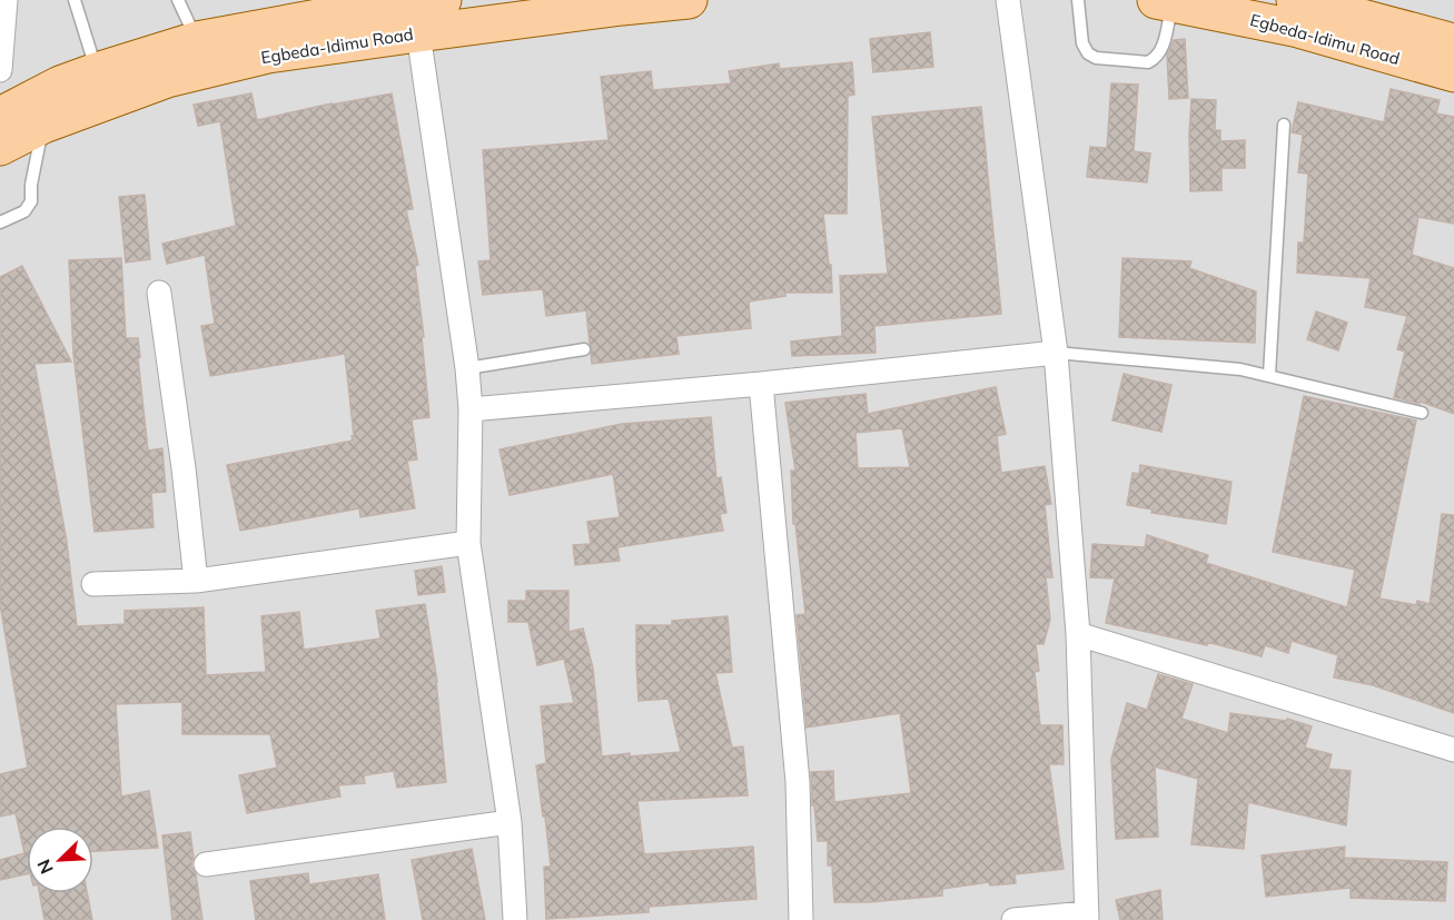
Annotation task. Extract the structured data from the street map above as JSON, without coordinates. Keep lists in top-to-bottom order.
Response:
{
  "streets": {
    "main road": ["Egbeda-Idimu Road"]
  },
  "north": "bottom left"
}
